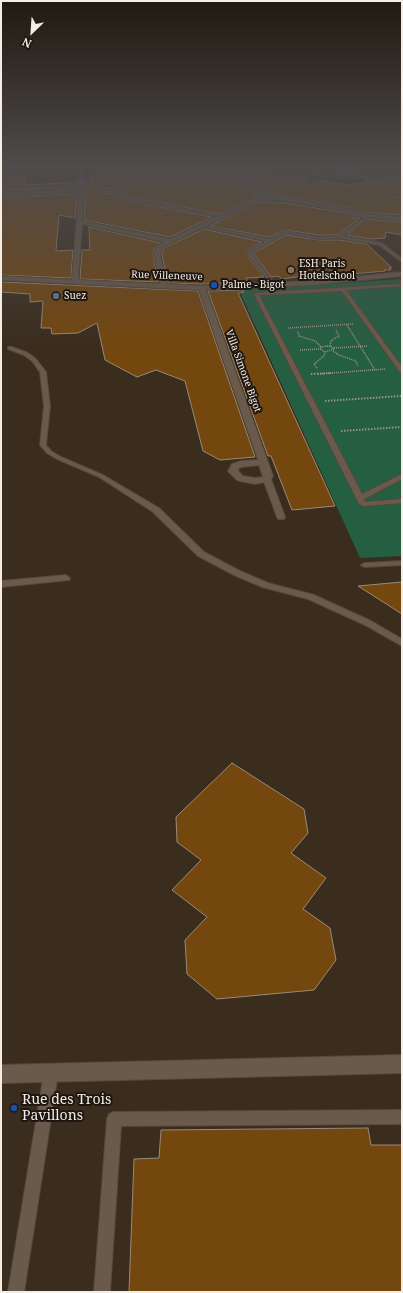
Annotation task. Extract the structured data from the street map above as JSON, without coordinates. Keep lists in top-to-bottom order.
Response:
{
  "streets": {
    "street": ["Rue Villeneuve", "Villa Simone Bigot"]
  },
  "crossings": [
    ["Rue Villeneuve", "Villa Simone Bigot"]
  ],
  "places": [
    "ESH Paris Hotelschool",
    "Palme - Bigot",
    "Suez",
    "Rue des Trois Pavillons"
  ],
  "north": "bottom left"
}
